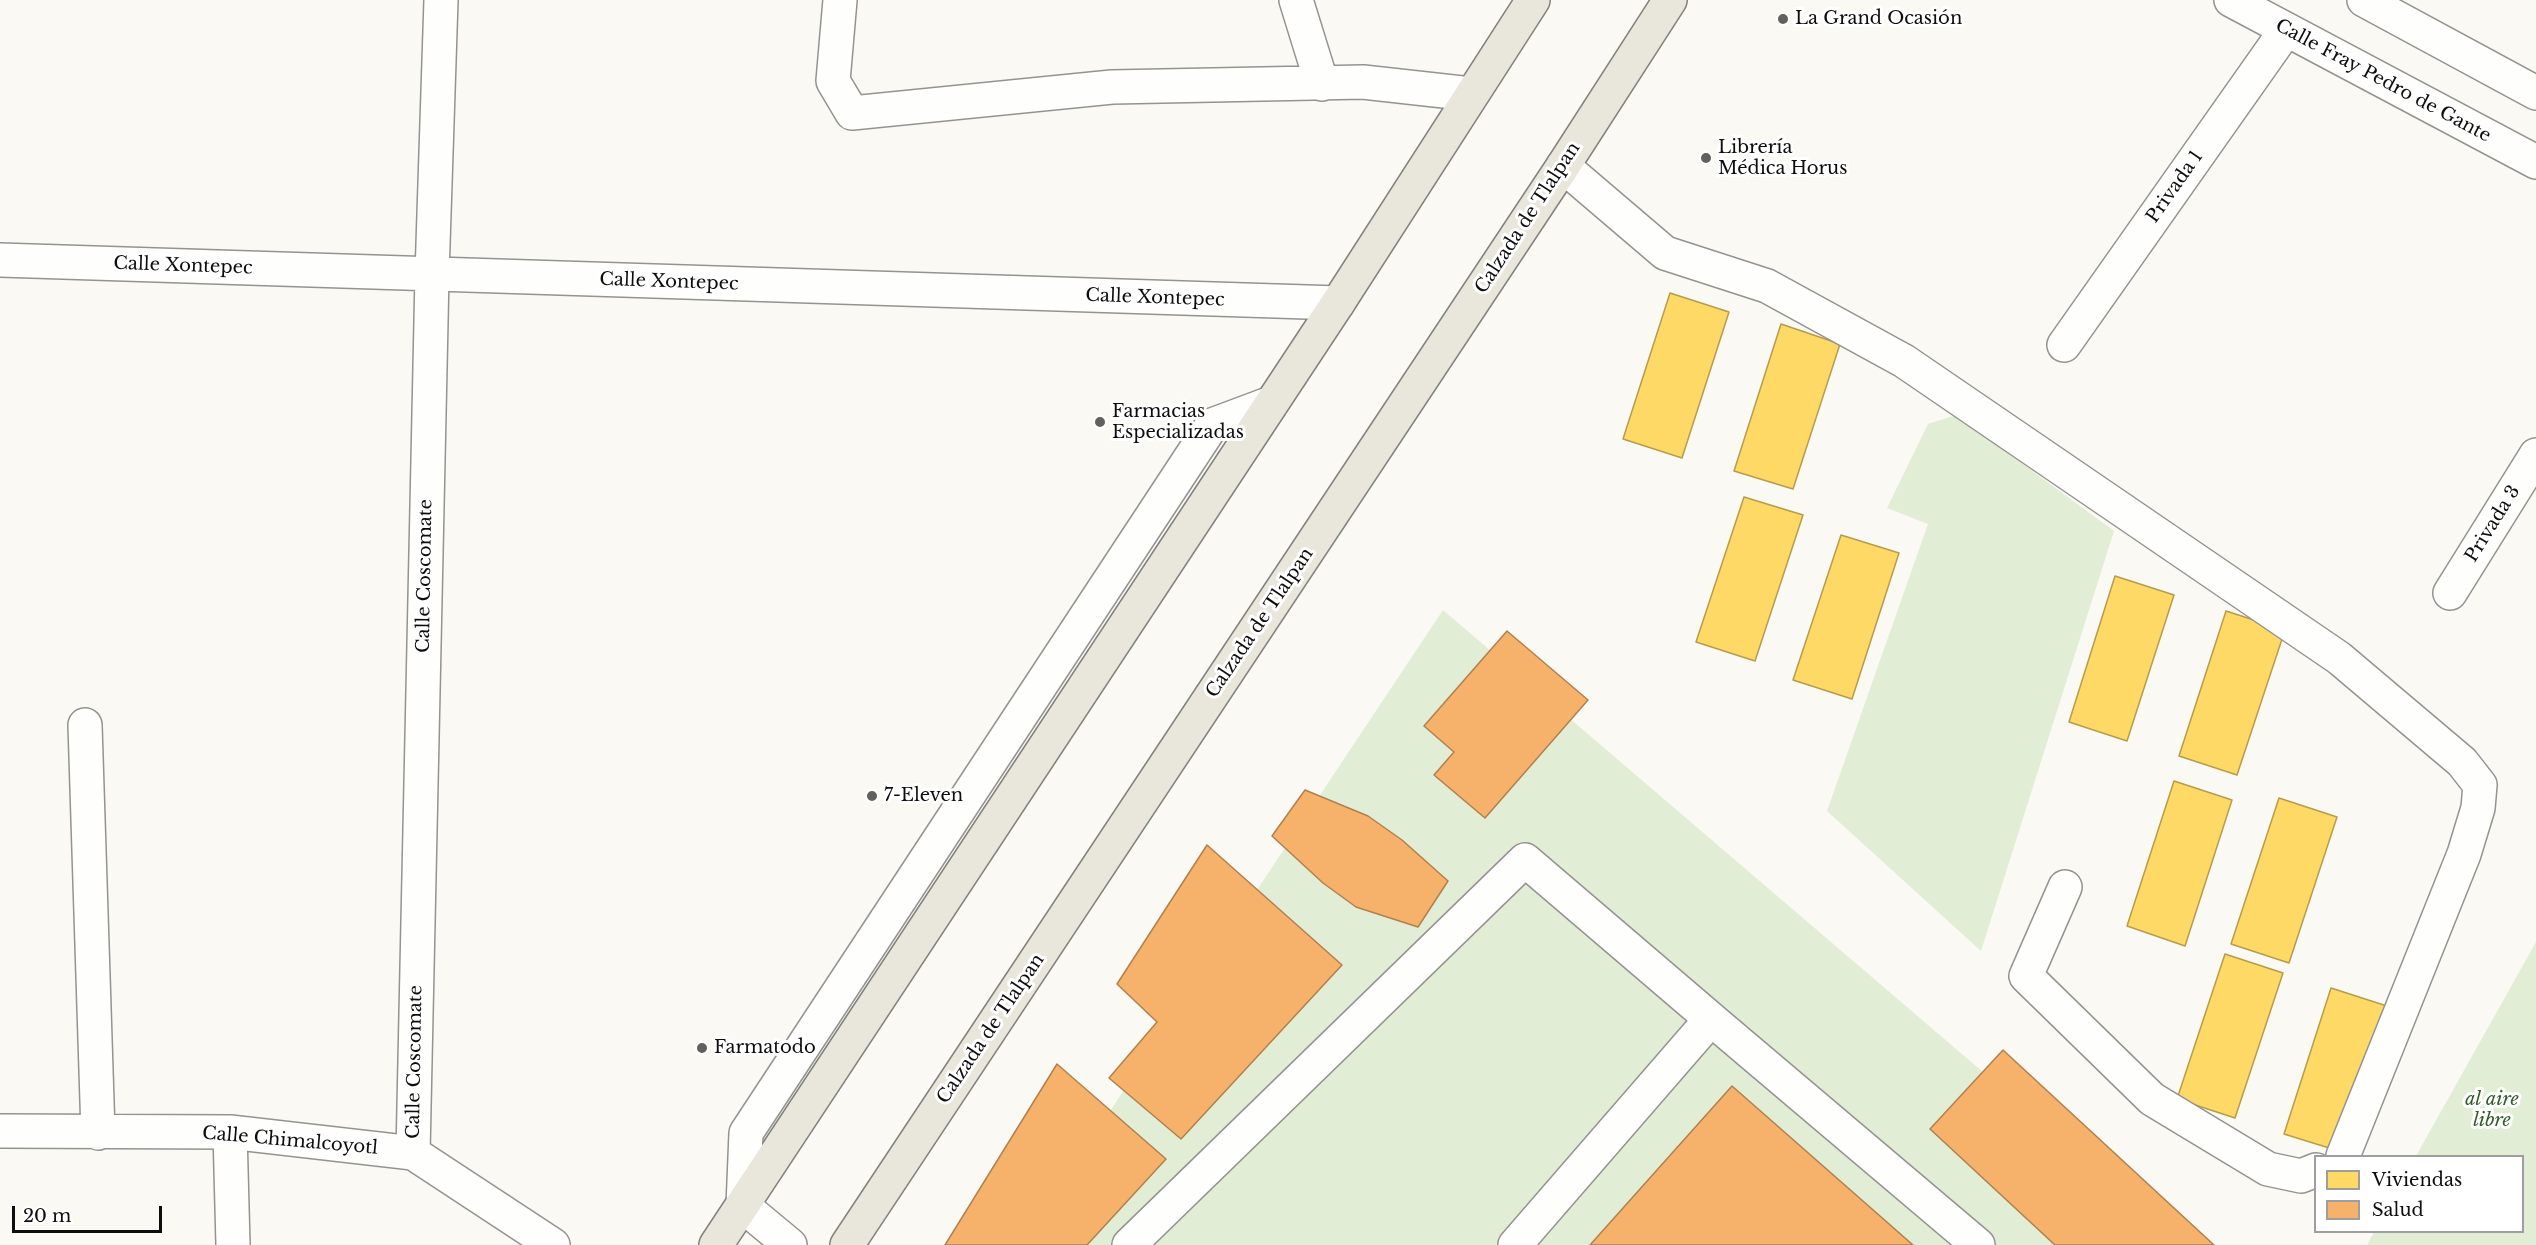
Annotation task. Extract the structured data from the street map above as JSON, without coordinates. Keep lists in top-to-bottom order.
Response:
{
  "streets": {
    "main road": ["Calzada de Tlalpan"],
    "street": [
      "Calle Fray Pedro de Gante",
      "Privada 1",
      "Calle Xontepec",
      "Privada 3",
      "Calle Coscomate",
      "Calle Chimalcoyotl"
    ]
  },
  "crossings": [
    ["Calle Fray Pedro de Gante", "Privada 1"],
    ["Calle Xontepec", "Calle Coscomate"],
    ["Calle Coscomate", "Calle Chimalcoyotl"]
  ],
  "parks": ["al aire libre"],
  "places": [
    "La Grand Ocasión",
    "Librería Médica Horus",
    "Farmacias Especializadas",
    "7-Eleven",
    "Farmatodo"
  ],
  "legend": ["Viviendas", "Salud"],
  "scale_bar": "20 m"
}
